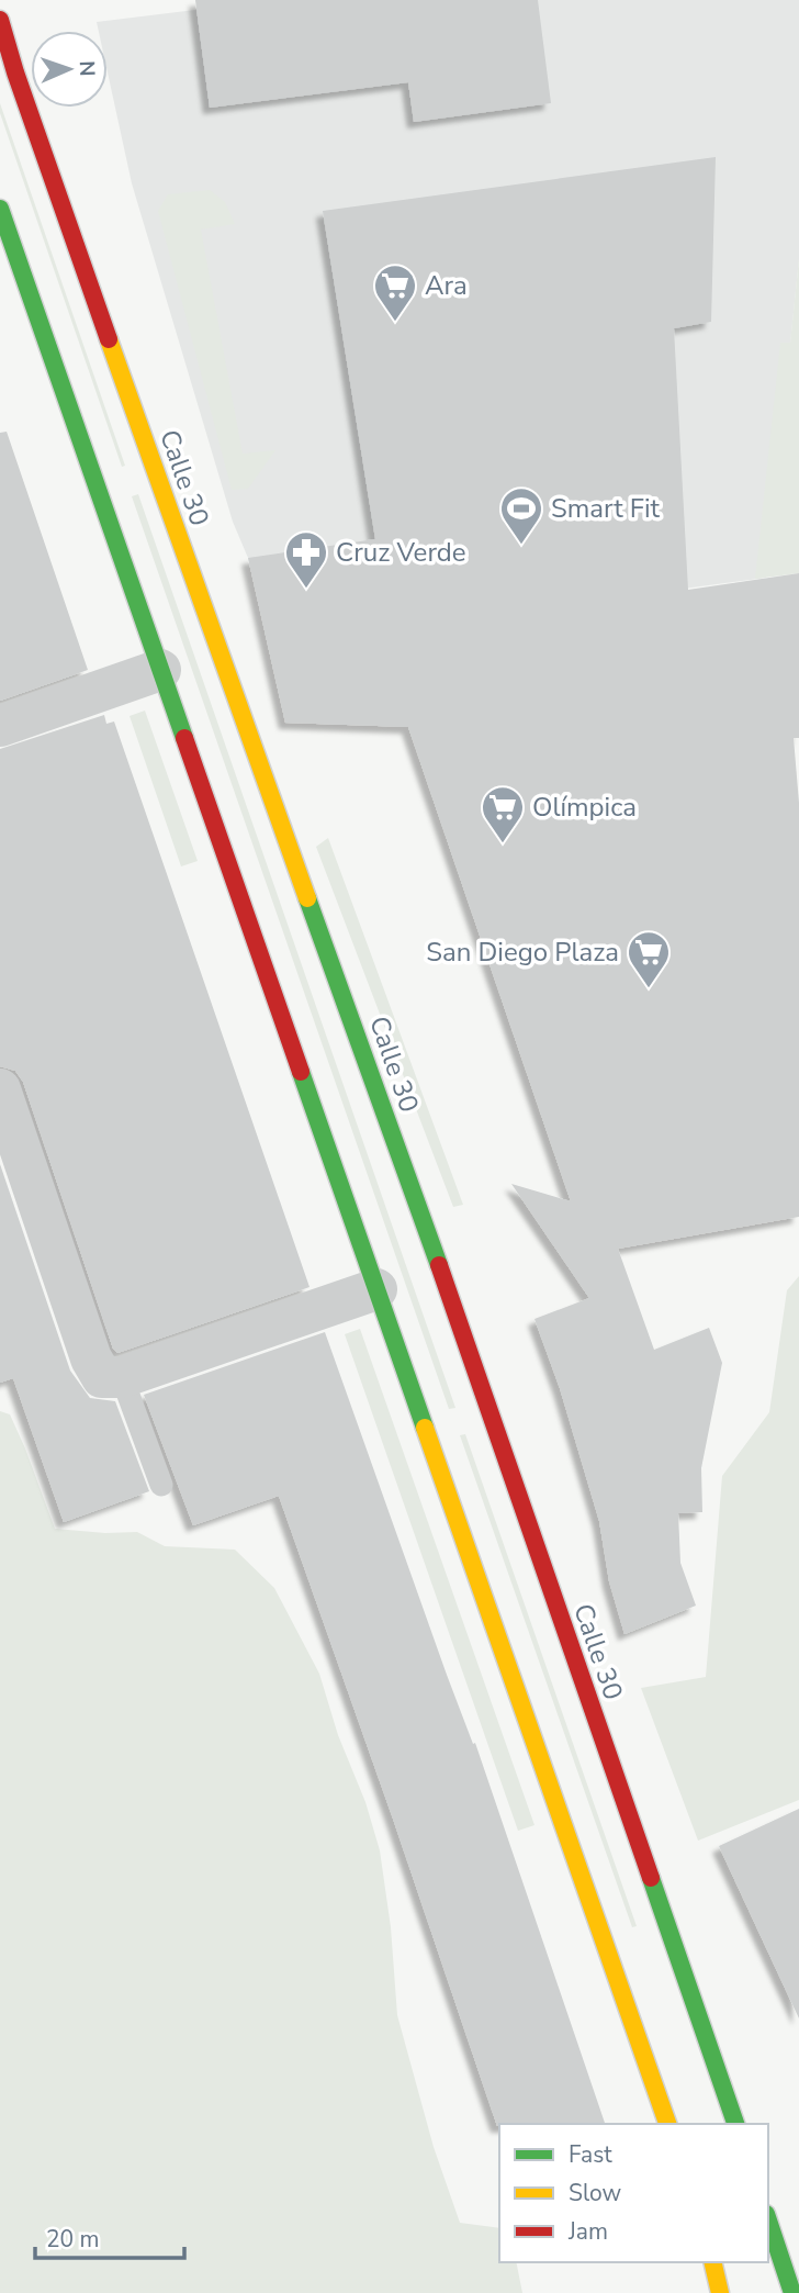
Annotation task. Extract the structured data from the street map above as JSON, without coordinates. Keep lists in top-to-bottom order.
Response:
{
  "streets": {
    "main road": ["Calle 30"]
  },
  "places": {
    "supermarket": ["Ara", "Olímpica", "San Diego Plaza"],
    "sports": ["Smart Fit"],
    "pharmacy": ["Cruz Verde"]
  },
  "legend": ["Fast", "Slow", "Jam"],
  "scale_bar": "20 m",
  "north": "right"
}
